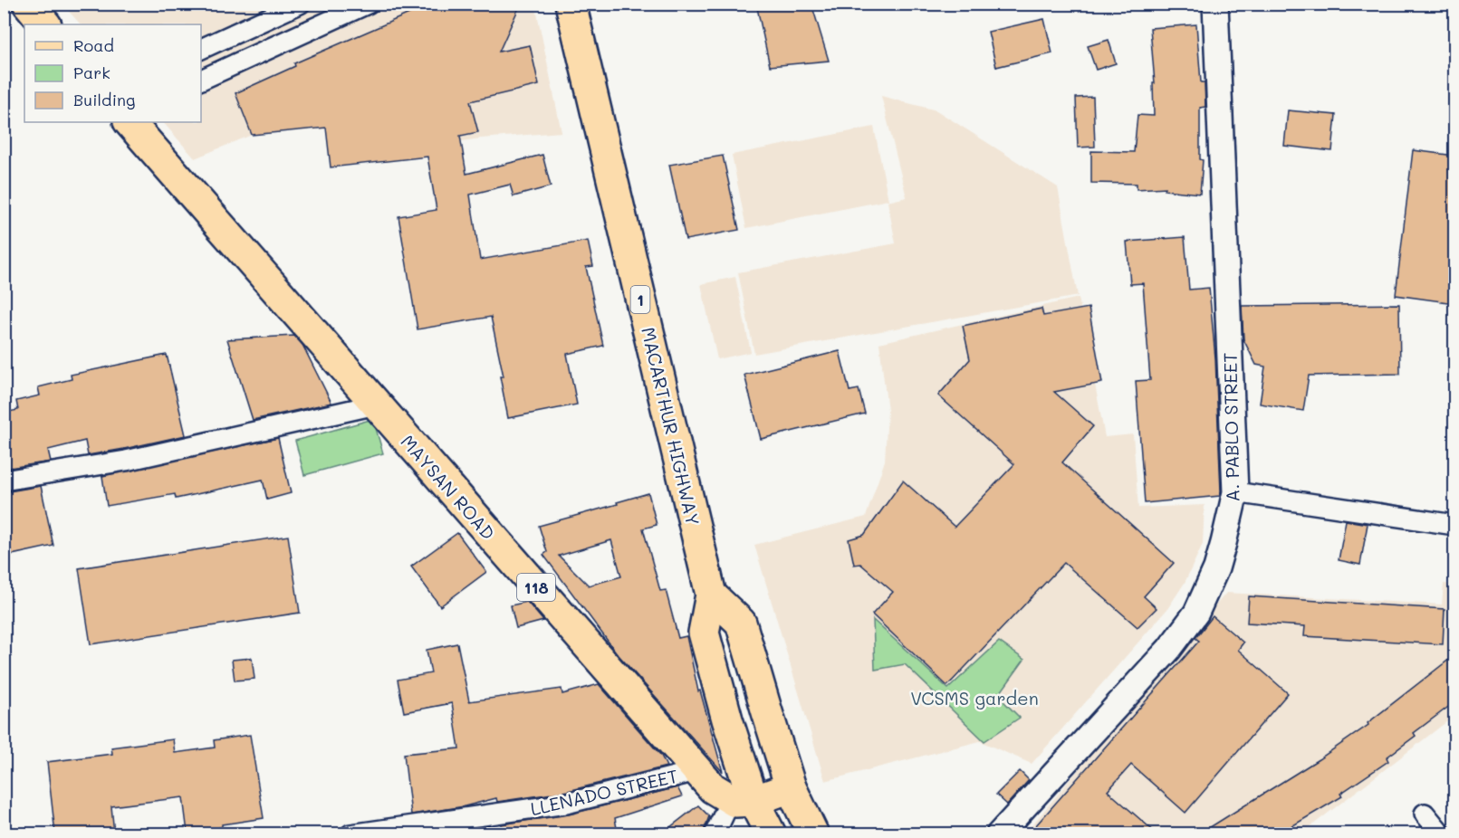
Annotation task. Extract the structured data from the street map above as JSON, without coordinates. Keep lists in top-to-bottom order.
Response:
{
  "streets": {
    "main road": [
      "1",
      "MACARTHUR HIGHWAY",
      "MAYSAN ROAD",
      "118"
    ],
    "street": ["A. PABLO STREET", "LLENADO STREET"]
  },
  "crossings": [
    ["MACARTHUR HIGHWAY", "MAYSAN ROAD"],
    ["MAYSAN ROAD", "LLENADO STREET"]
  ],
  "parks": ["VCSMS garden"],
  "legend": ["Road", "Park", "Building"]
}
